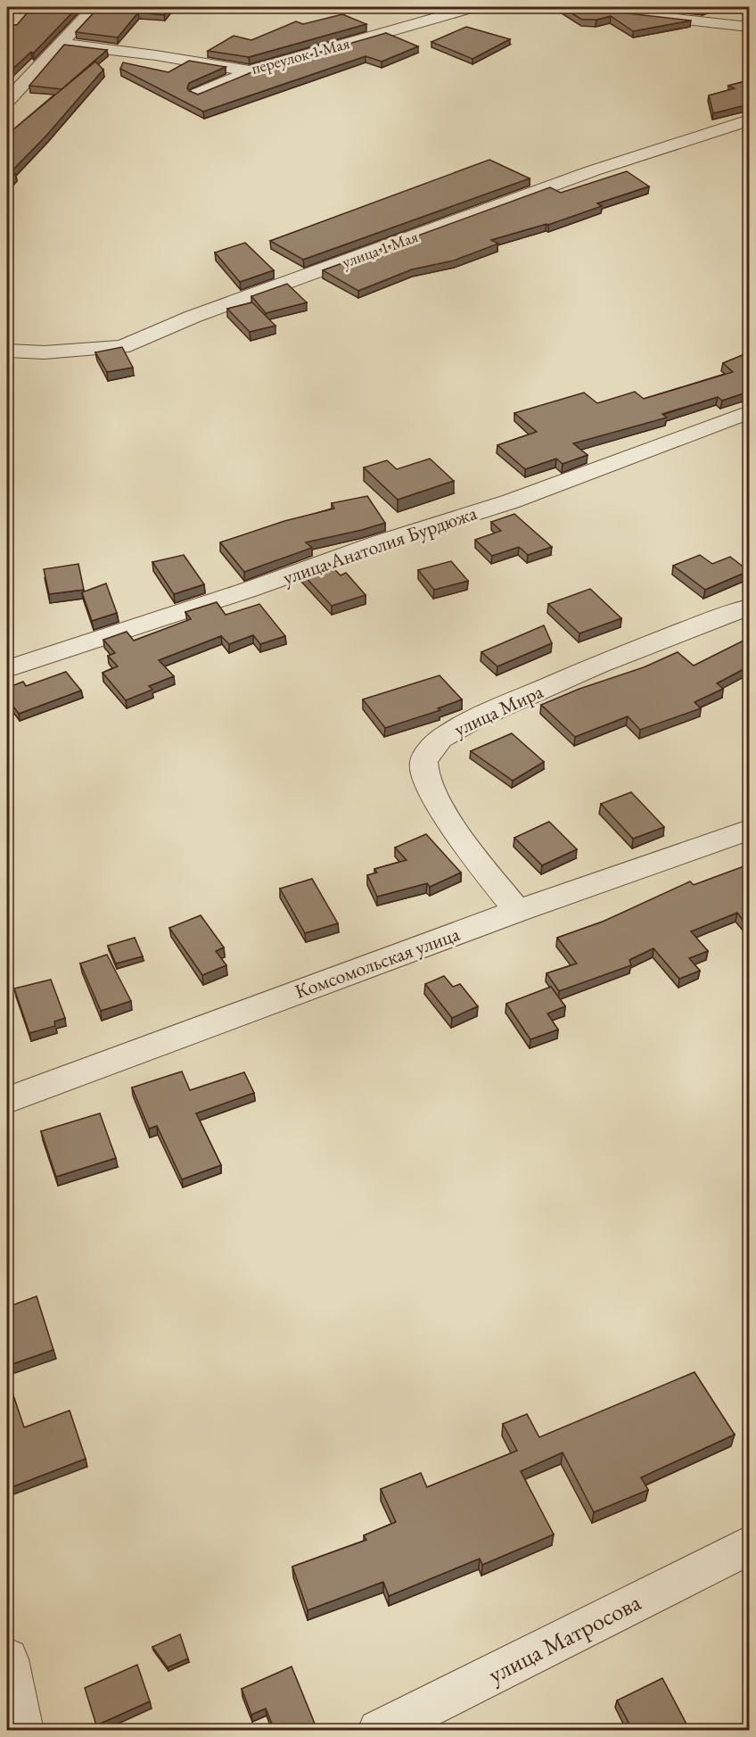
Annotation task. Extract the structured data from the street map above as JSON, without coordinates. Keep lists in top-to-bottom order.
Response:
{
  "streets": {
    "street": [
      "переулок 1 Мая",
      "улица 1 Мая",
      "улица Анатолия Бурдюжа",
      "улица Мира",
      "Комсомольская улица",
      "улица Матросова"
    ]
  },
  "crossings": [
    ["улица Мира", "Комсомольская улица"]
  ]
}
